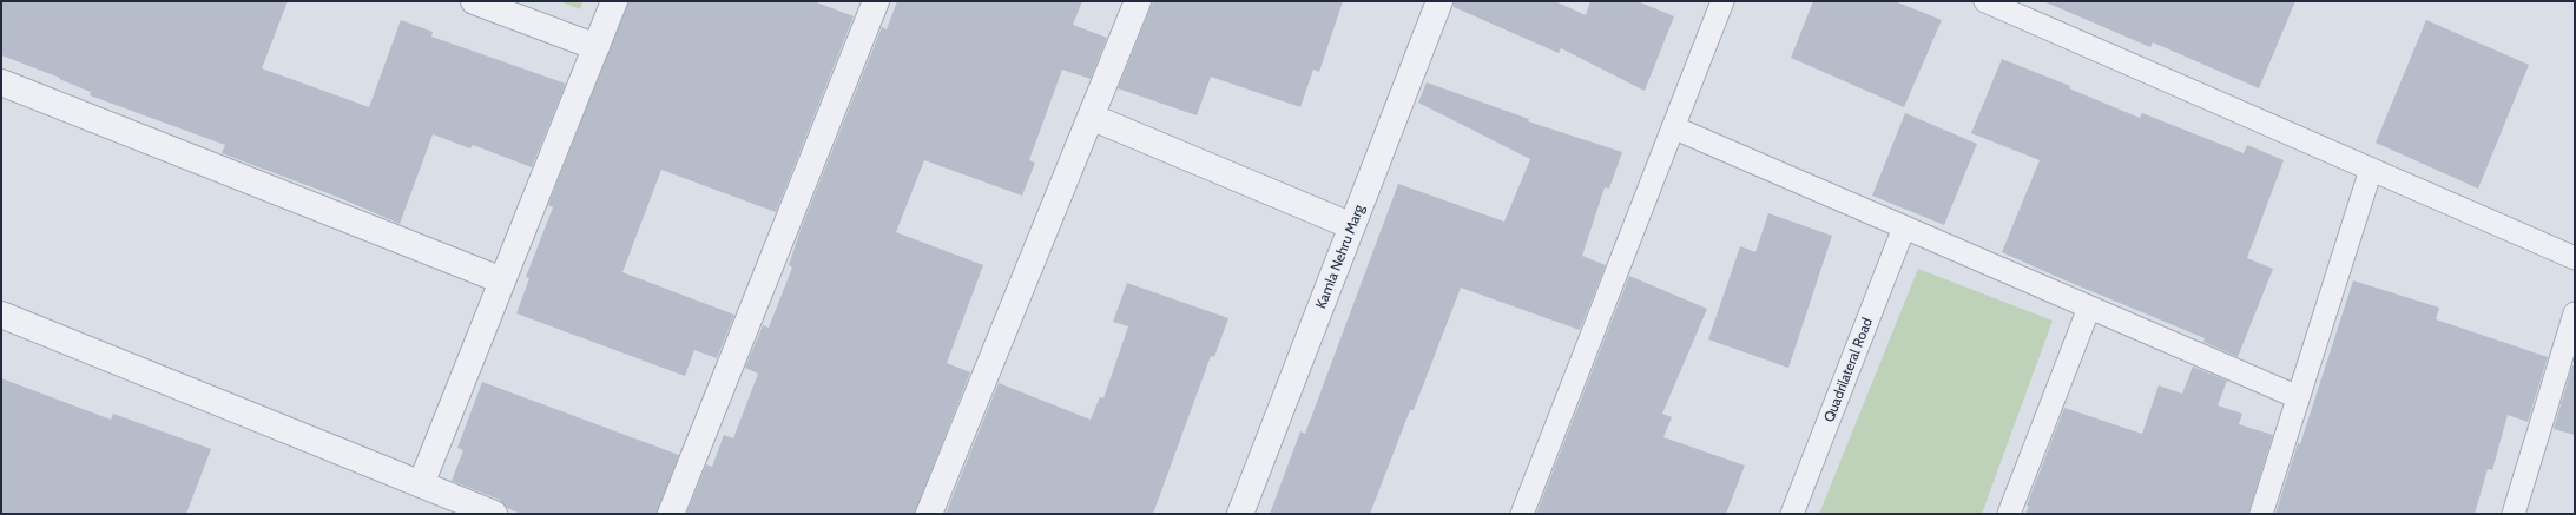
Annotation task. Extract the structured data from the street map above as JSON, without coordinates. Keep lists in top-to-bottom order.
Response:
{
  "streets": {
    "street": ["Kamla Nehru Marg"],
    "lane": ["Quadrilateral Road"]
  }
}
